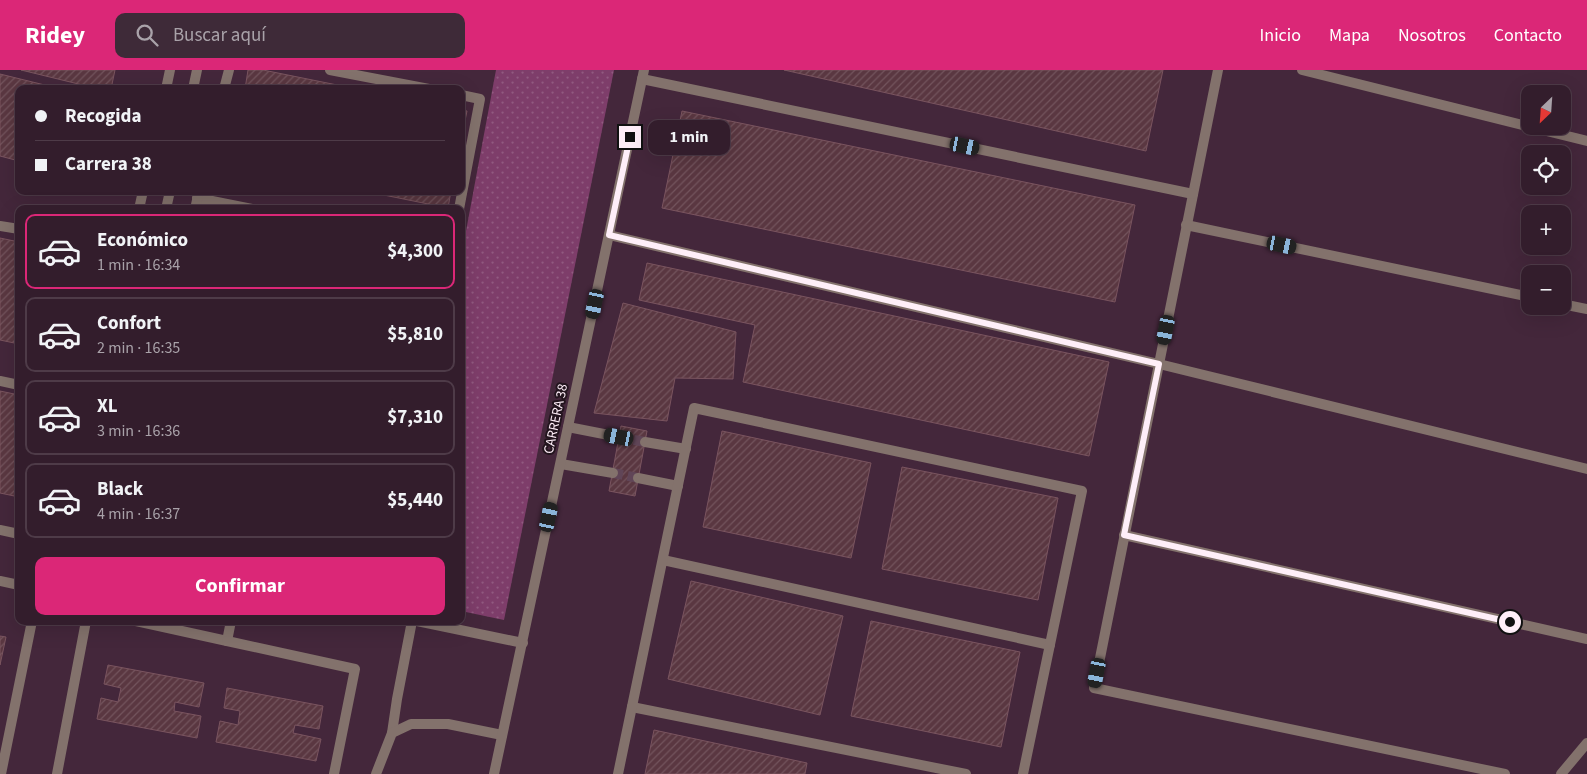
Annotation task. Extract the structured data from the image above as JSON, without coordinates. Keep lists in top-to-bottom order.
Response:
{
  "streets": {
    "street": ["CARRERA 38"]
  },
  "north": "bottom left",
  "page": {
    "header": "Ridey",
    "search": "Buscar aquí",
    "nav": [
      "Inicio",
      "Mapa",
      "Nosotros",
      "Contacto"
    ],
    "map_buttons": ["+", "−"],
    "banner": ["Recogida", "Carrera 38"],
    "bubble": "1 min",
    "list": [
      {
        "name": "Económico",
        "note": "1 min · 16:34",
        "value": "$4,300"
      },
      {
        "name": "Confort",
        "note": "2 min · 16:35",
        "value": "$5,810"
      },
      {
        "name": "XL",
        "note": "3 min · 16:36",
        "value": "$7,310"
      },
      {
        "name": "Black",
        "note": "4 min · 16:37",
        "value": "$5,440"
      }
    ],
    "buttons": "Confirmar"
  }
}
